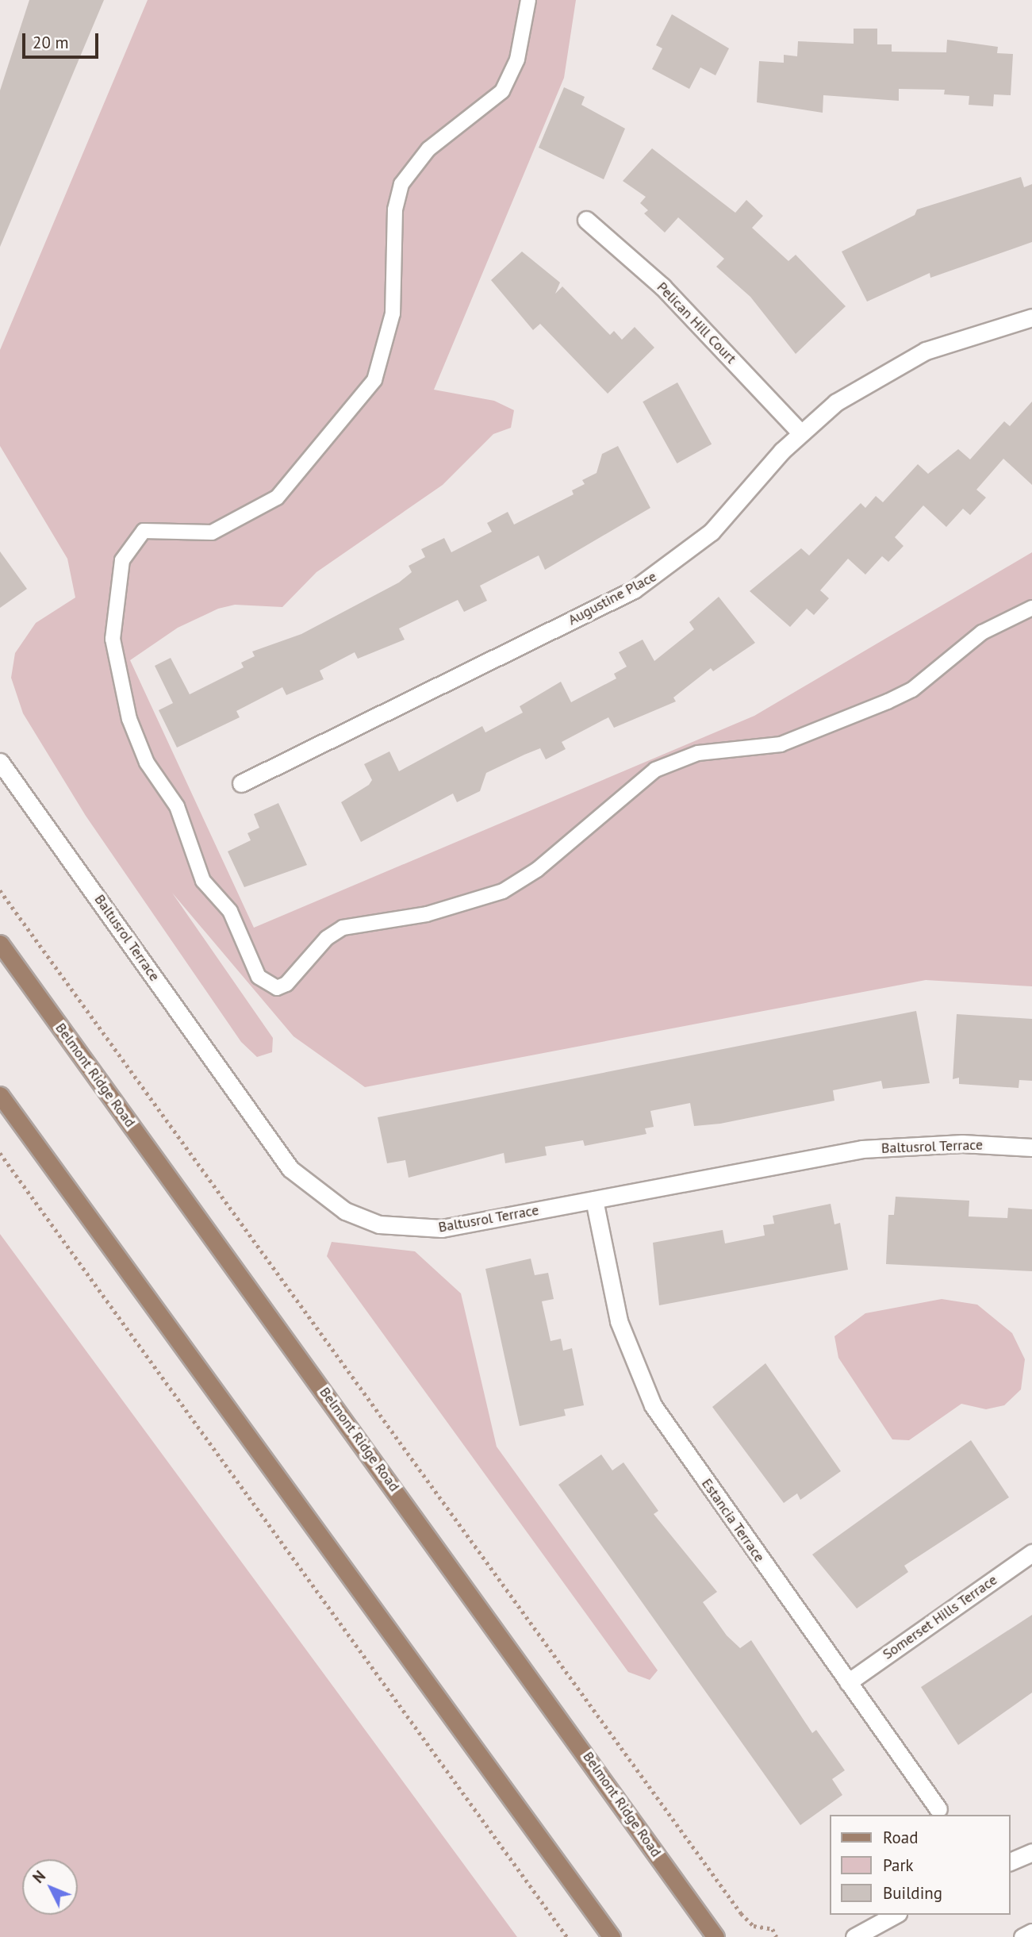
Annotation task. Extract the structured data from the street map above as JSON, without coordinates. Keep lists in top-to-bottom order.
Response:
{
  "streets": {
    "main road": ["Belmont Ridge Road"],
    "street": [
      "Pelican Hill Court",
      "Augustine Place",
      "Baltusrol Terrace",
      "Estancia Terrace",
      "Somerset Hills Terrace"
    ]
  },
  "crossings": [
    ["Pelican Hill Court", "Augustine Place"],
    ["Baltusrol Terrace", "Estancia Terrace"],
    ["Estancia Terrace", "Somerset Hills Terrace"]
  ],
  "legend": ["Road", "Park", "Building"],
  "scale_bar": "20 m",
  "north": "top left"
}
